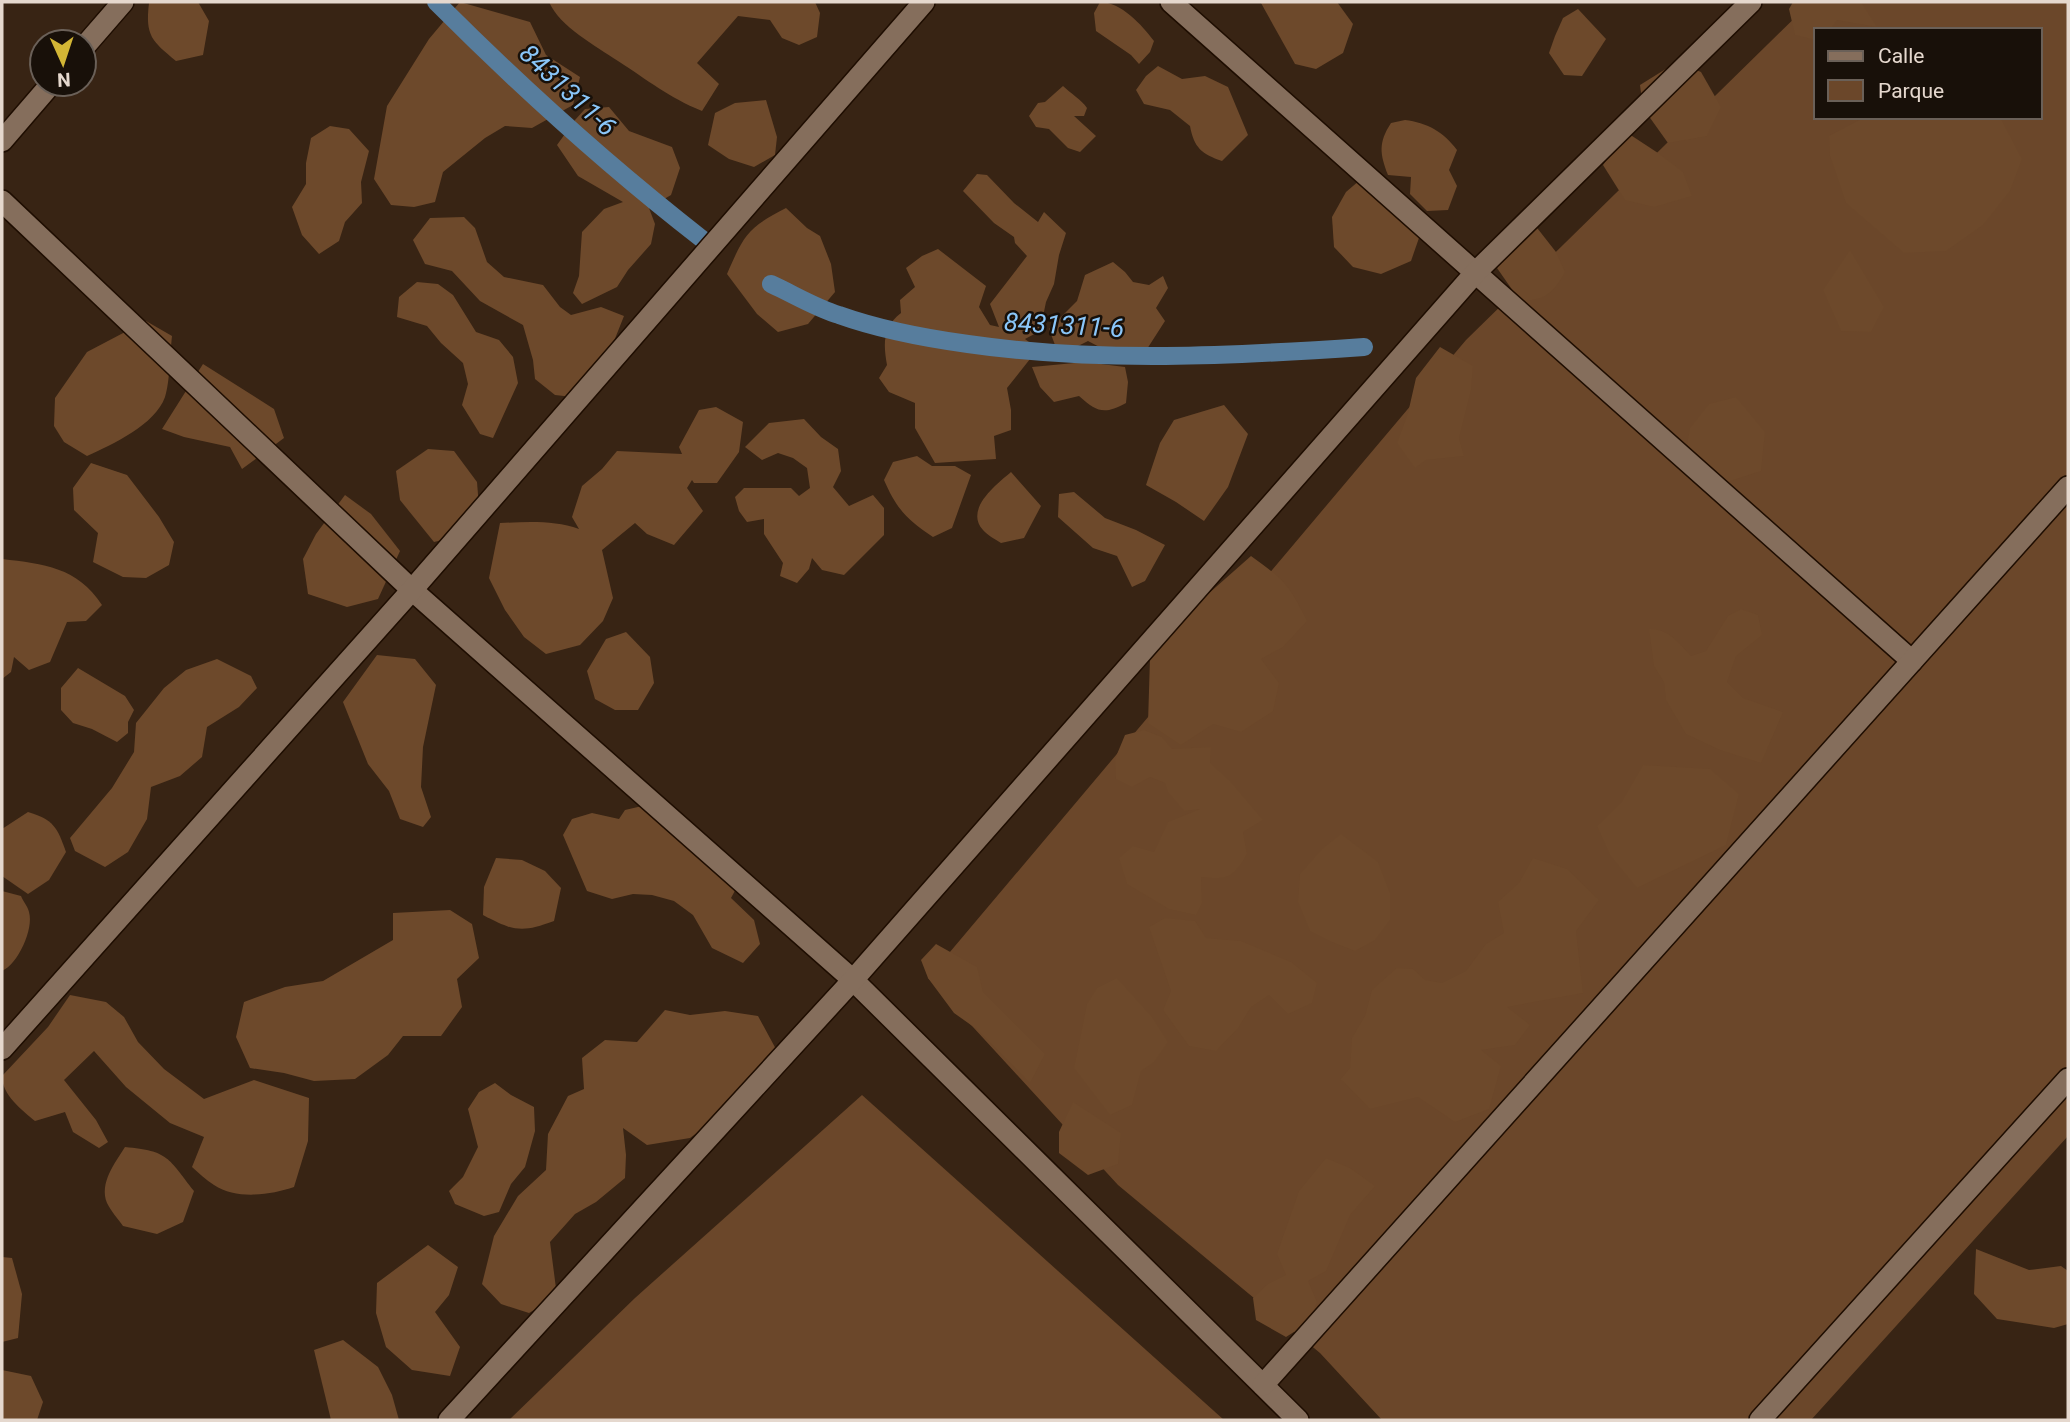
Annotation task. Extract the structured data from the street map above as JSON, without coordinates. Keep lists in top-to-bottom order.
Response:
{
  "water": ["8431311-6"],
  "legend": ["Calle", "Parque"],
  "north": "bottom"
}
